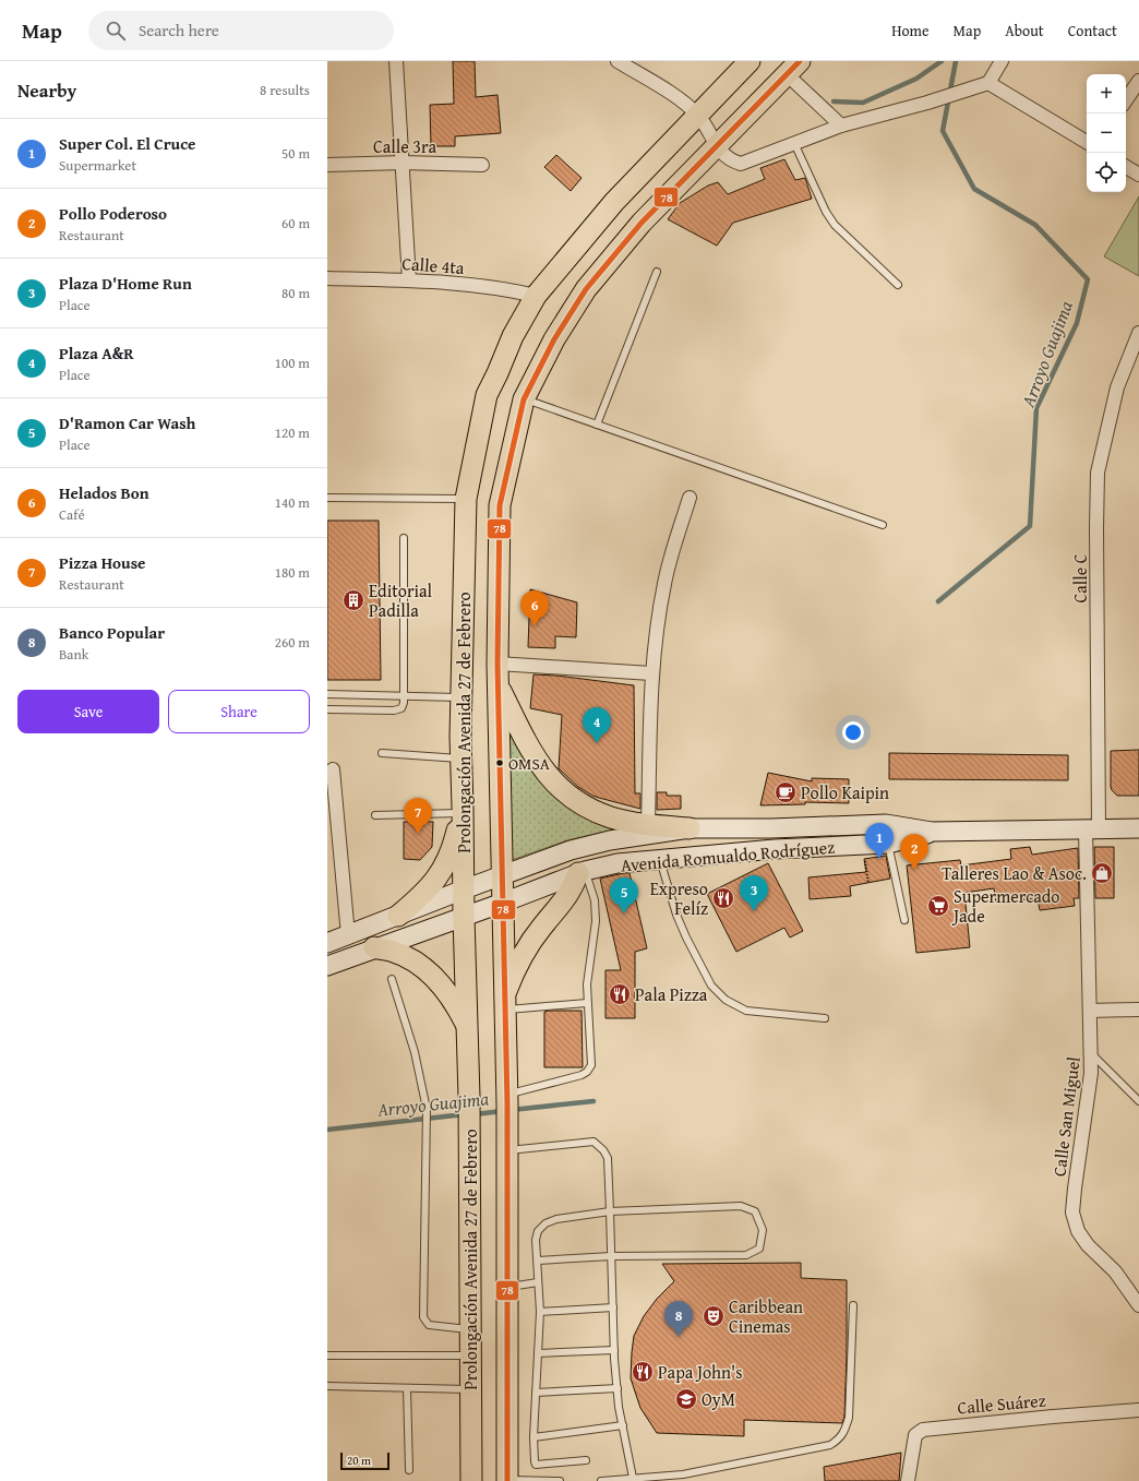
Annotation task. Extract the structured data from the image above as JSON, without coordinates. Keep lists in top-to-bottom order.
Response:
{
  "streets": {
    "main road": ["Prolongación Avenida 27 de Febrero", "Avenida Romualdo Rodríguez"],
    "street": [
      "Calle 3ra",
      "Calle 4ta",
      "Calle C",
      "Calle San Miguel",
      "Calle Suárez"
    ]
  },
  "crossings": [
    ["Calle 4ta", "Prolongación Avenida 27 de Febrero"],
    ["Calle C", "Avenida Romualdo Rodríguez"],
    ["Calle C", "Calle San Miguel"],
    ["Prolongación Avenida 27 de Febrero", "Avenida Romualdo Rodríguez"],
    ["Avenida Romualdo Rodríguez", "Calle San Miguel"]
  ],
  "water": ["Arroyo Guajima"],
  "places": {
    "building": ["Editorial Padilla"],
    "other": ["OMSA"],
    "cafe": ["Pollo Kaipin"],
    "shop": ["Talleres Lao & Asoc."],
    "restaurant": ["Expreso Felíz", "Pala Pizza", "Papa John's"],
    "supermarket": ["Supermercado Jade"],
    "theatre": ["Caribbean Cinemas"],
    "school or university": ["OyM"]
  },
  "lines": ["transit line 78"],
  "scale_bar": "20 m",
  "page": {
    "header": "Map",
    "search": "Search here",
    "nav": [
      "Home",
      "Map",
      "About",
      "Contact"
    ],
    "heading": ["Nearby", "8 results"],
    "map_buttons": ["+", "−"],
    "list": [
      {
        "mark": "1",
        "name": "Super Col. El Cruce",
        "note": "Supermarket",
        "value": "50 m"
      },
      {
        "mark": "2",
        "name": "Pollo Poderoso",
        "note": "Restaurant",
        "value": "60 m"
      },
      {
        "mark": "3",
        "name": "Plaza D'Home Run",
        "note": "Place",
        "value": "80 m"
      },
      {
        "mark": "4",
        "name": "Plaza A&R",
        "note": "Place",
        "value": "100 m"
      },
      {
        "mark": "5",
        "name": "D'Ramon Car Wash",
        "note": "Place",
        "value": "120 m"
      },
      {
        "mark": "6",
        "name": "Helados Bon",
        "note": "Café",
        "value": "140 m"
      },
      {
        "mark": "7",
        "name": "Pizza House",
        "note": "Restaurant",
        "value": "180 m"
      },
      {
        "mark": "8",
        "name": "Banco Popular",
        "note": "Bank",
        "value": "260 m"
      }
    ],
    "pins": [
      "6",
      "4",
      "7",
      "1",
      "2",
      "3",
      "5",
      "8"
    ],
    "buttons": ["Save", "Share"],
    "scale": "20 m"
  }
}
